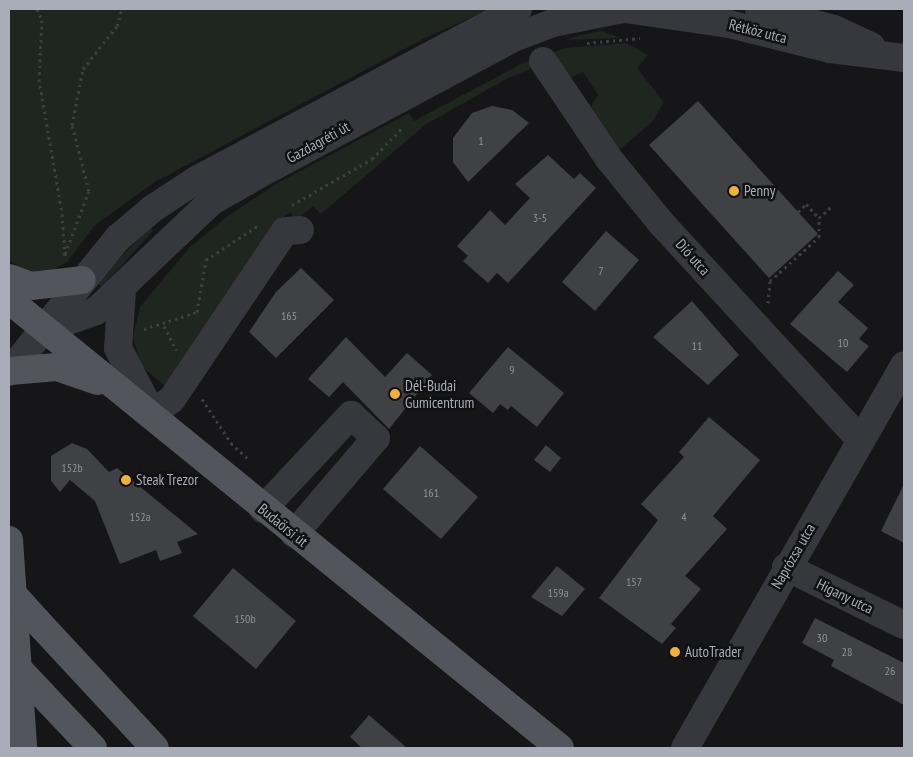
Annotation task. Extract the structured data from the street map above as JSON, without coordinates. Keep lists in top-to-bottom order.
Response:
{
  "streets": {
    "main road": ["Budaörsi út"],
    "street": [
      "Rétköz utca",
      "Gazdagréti út",
      "Dió utca",
      "Naprózsa utca",
      "Higany utca"
    ]
  },
  "crossings": [
    ["Rétköz utca", "Gazdagréti út"],
    ["Gazdagréti út", "Budaörsi út"],
    ["Dió utca", "Naprózsa utca"],
    ["Naprózsa utca", "Higany utca"]
  ],
  "places": [
    "Penny",
    "Dél-Budai Gumicentrum",
    "Steak Trezor",
    "AutoTrader"
  ],
  "house_numbers": [
    "1",
    "3-5",
    "7",
    "165",
    "10",
    "11",
    "9",
    "152b",
    "161",
    "152a",
    "4",
    "157",
    "159a",
    "150b",
    "30",
    "28",
    "26"
  ]
}
